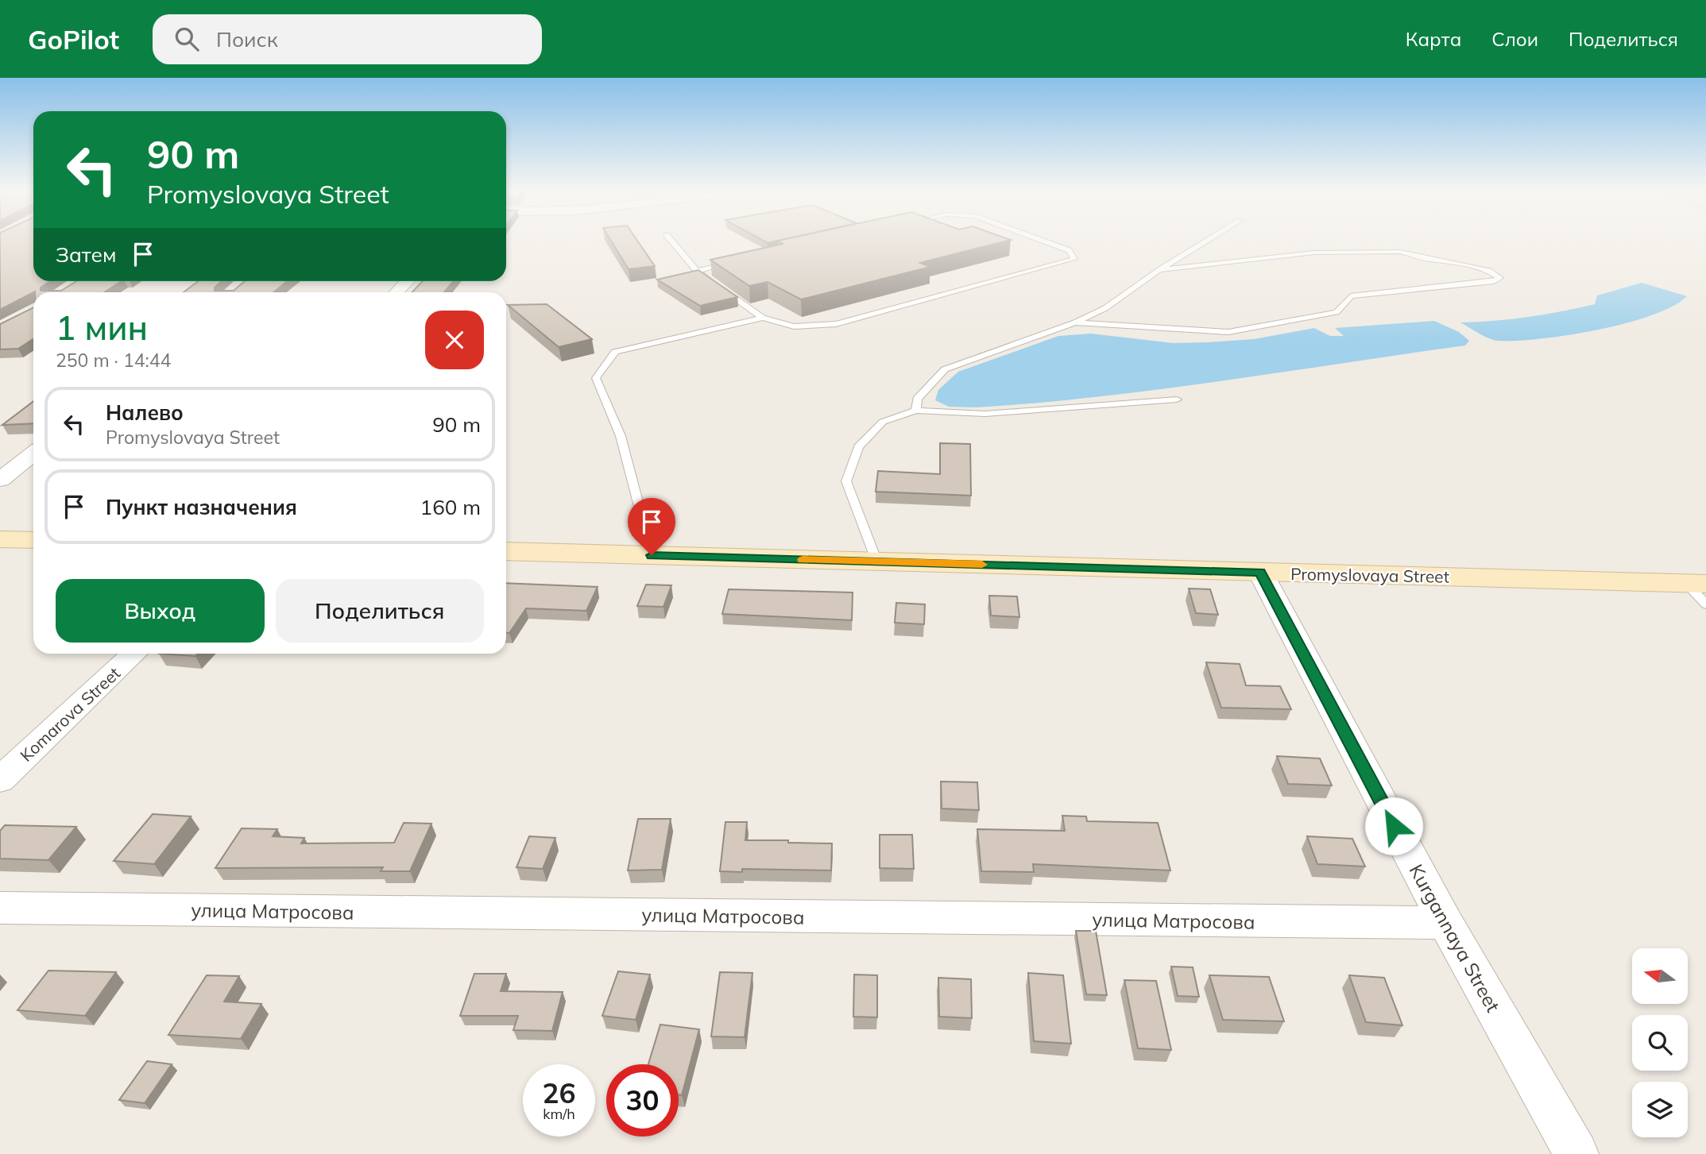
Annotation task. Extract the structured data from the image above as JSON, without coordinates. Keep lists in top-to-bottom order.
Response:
{
  "streets": {
    "main road": ["Promyslovaya Street"],
    "street": ["Komarova Street", "улица Матросова", "Kurgannaya Street"]
  },
  "crossings": [
    ["Promyslovaya Street", "Kurgannaya Street"],
    ["улица Матросова", "Kurgannaya Street"]
  ],
  "north": "left",
  "page": {
    "header": "GoPilot",
    "search": "Поиск",
    "nav": ["Карта", "Слои", "Поделиться"],
    "turn": ["90 m", "Promyslovaya Street"],
    "then": "Затем",
    "heading": ["1 мин", "250 m · 14:44"],
    "list": [
      {
        "name": "Налево",
        "note": "Promyslovaya Street",
        "value": "90 m"
      },
      {
        "name": "Пункт назначения",
        "value": "160 m"
      }
    ],
    "buttons": ["Выход", "Поделиться"],
    "speed": "26 km/h",
    "limit": "30"
  }
}
